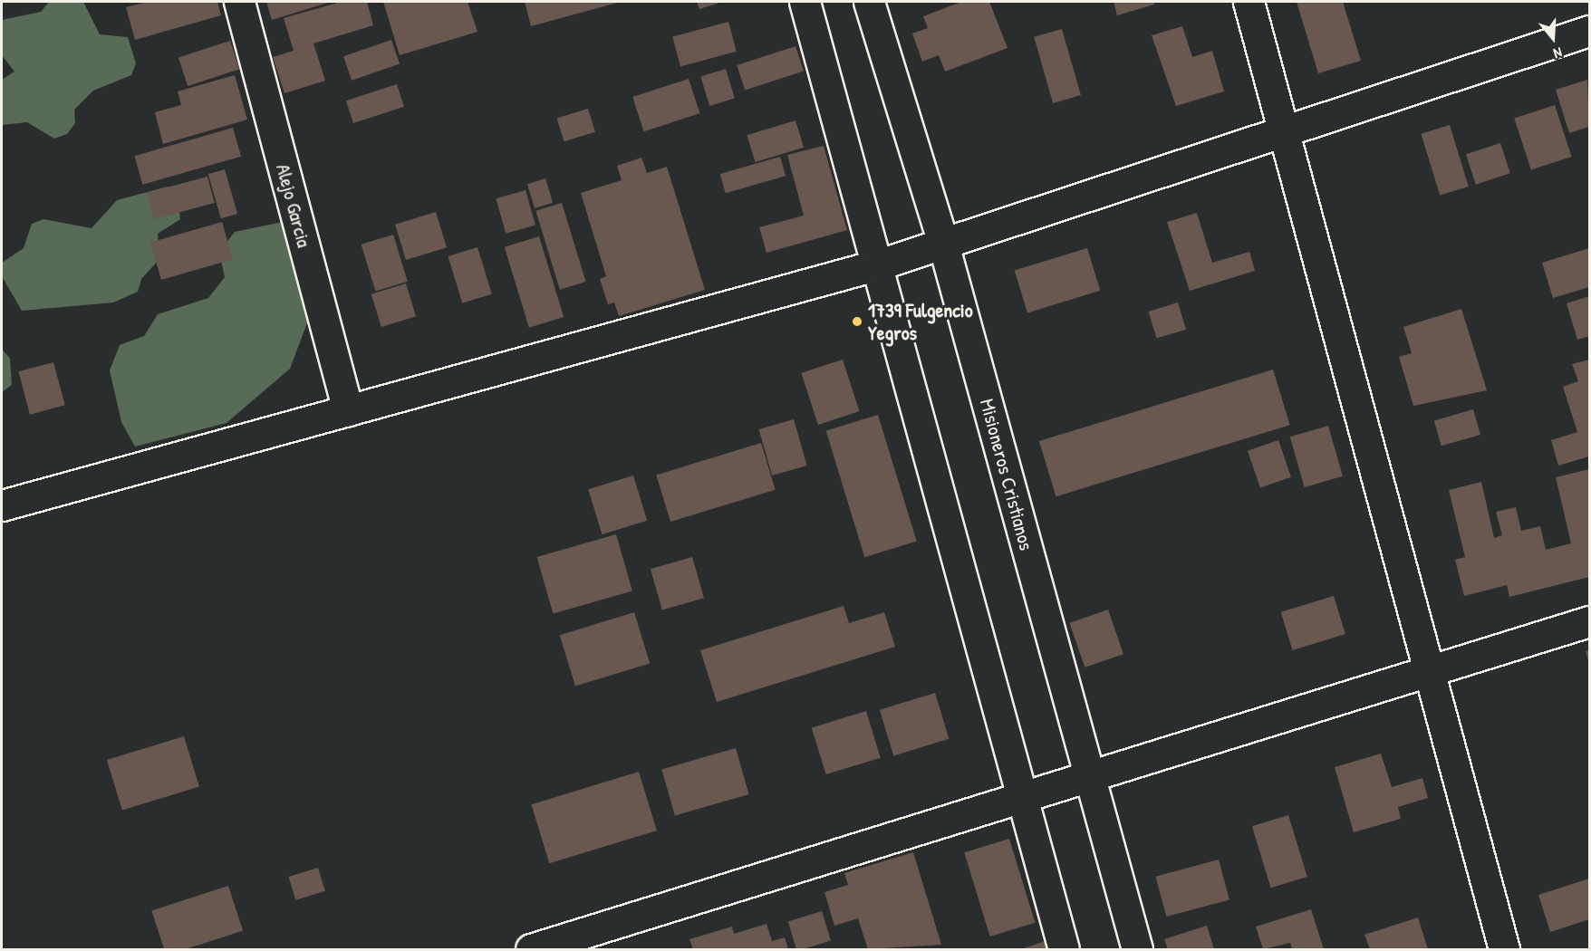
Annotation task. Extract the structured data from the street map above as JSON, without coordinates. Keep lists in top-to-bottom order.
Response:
{
  "streets": {
    "street": ["Alejo Garcia", "Misioneros Cristianos"]
  },
  "places": ["1739 Fulgencio Yegros"],
  "north": "bottom"
}
